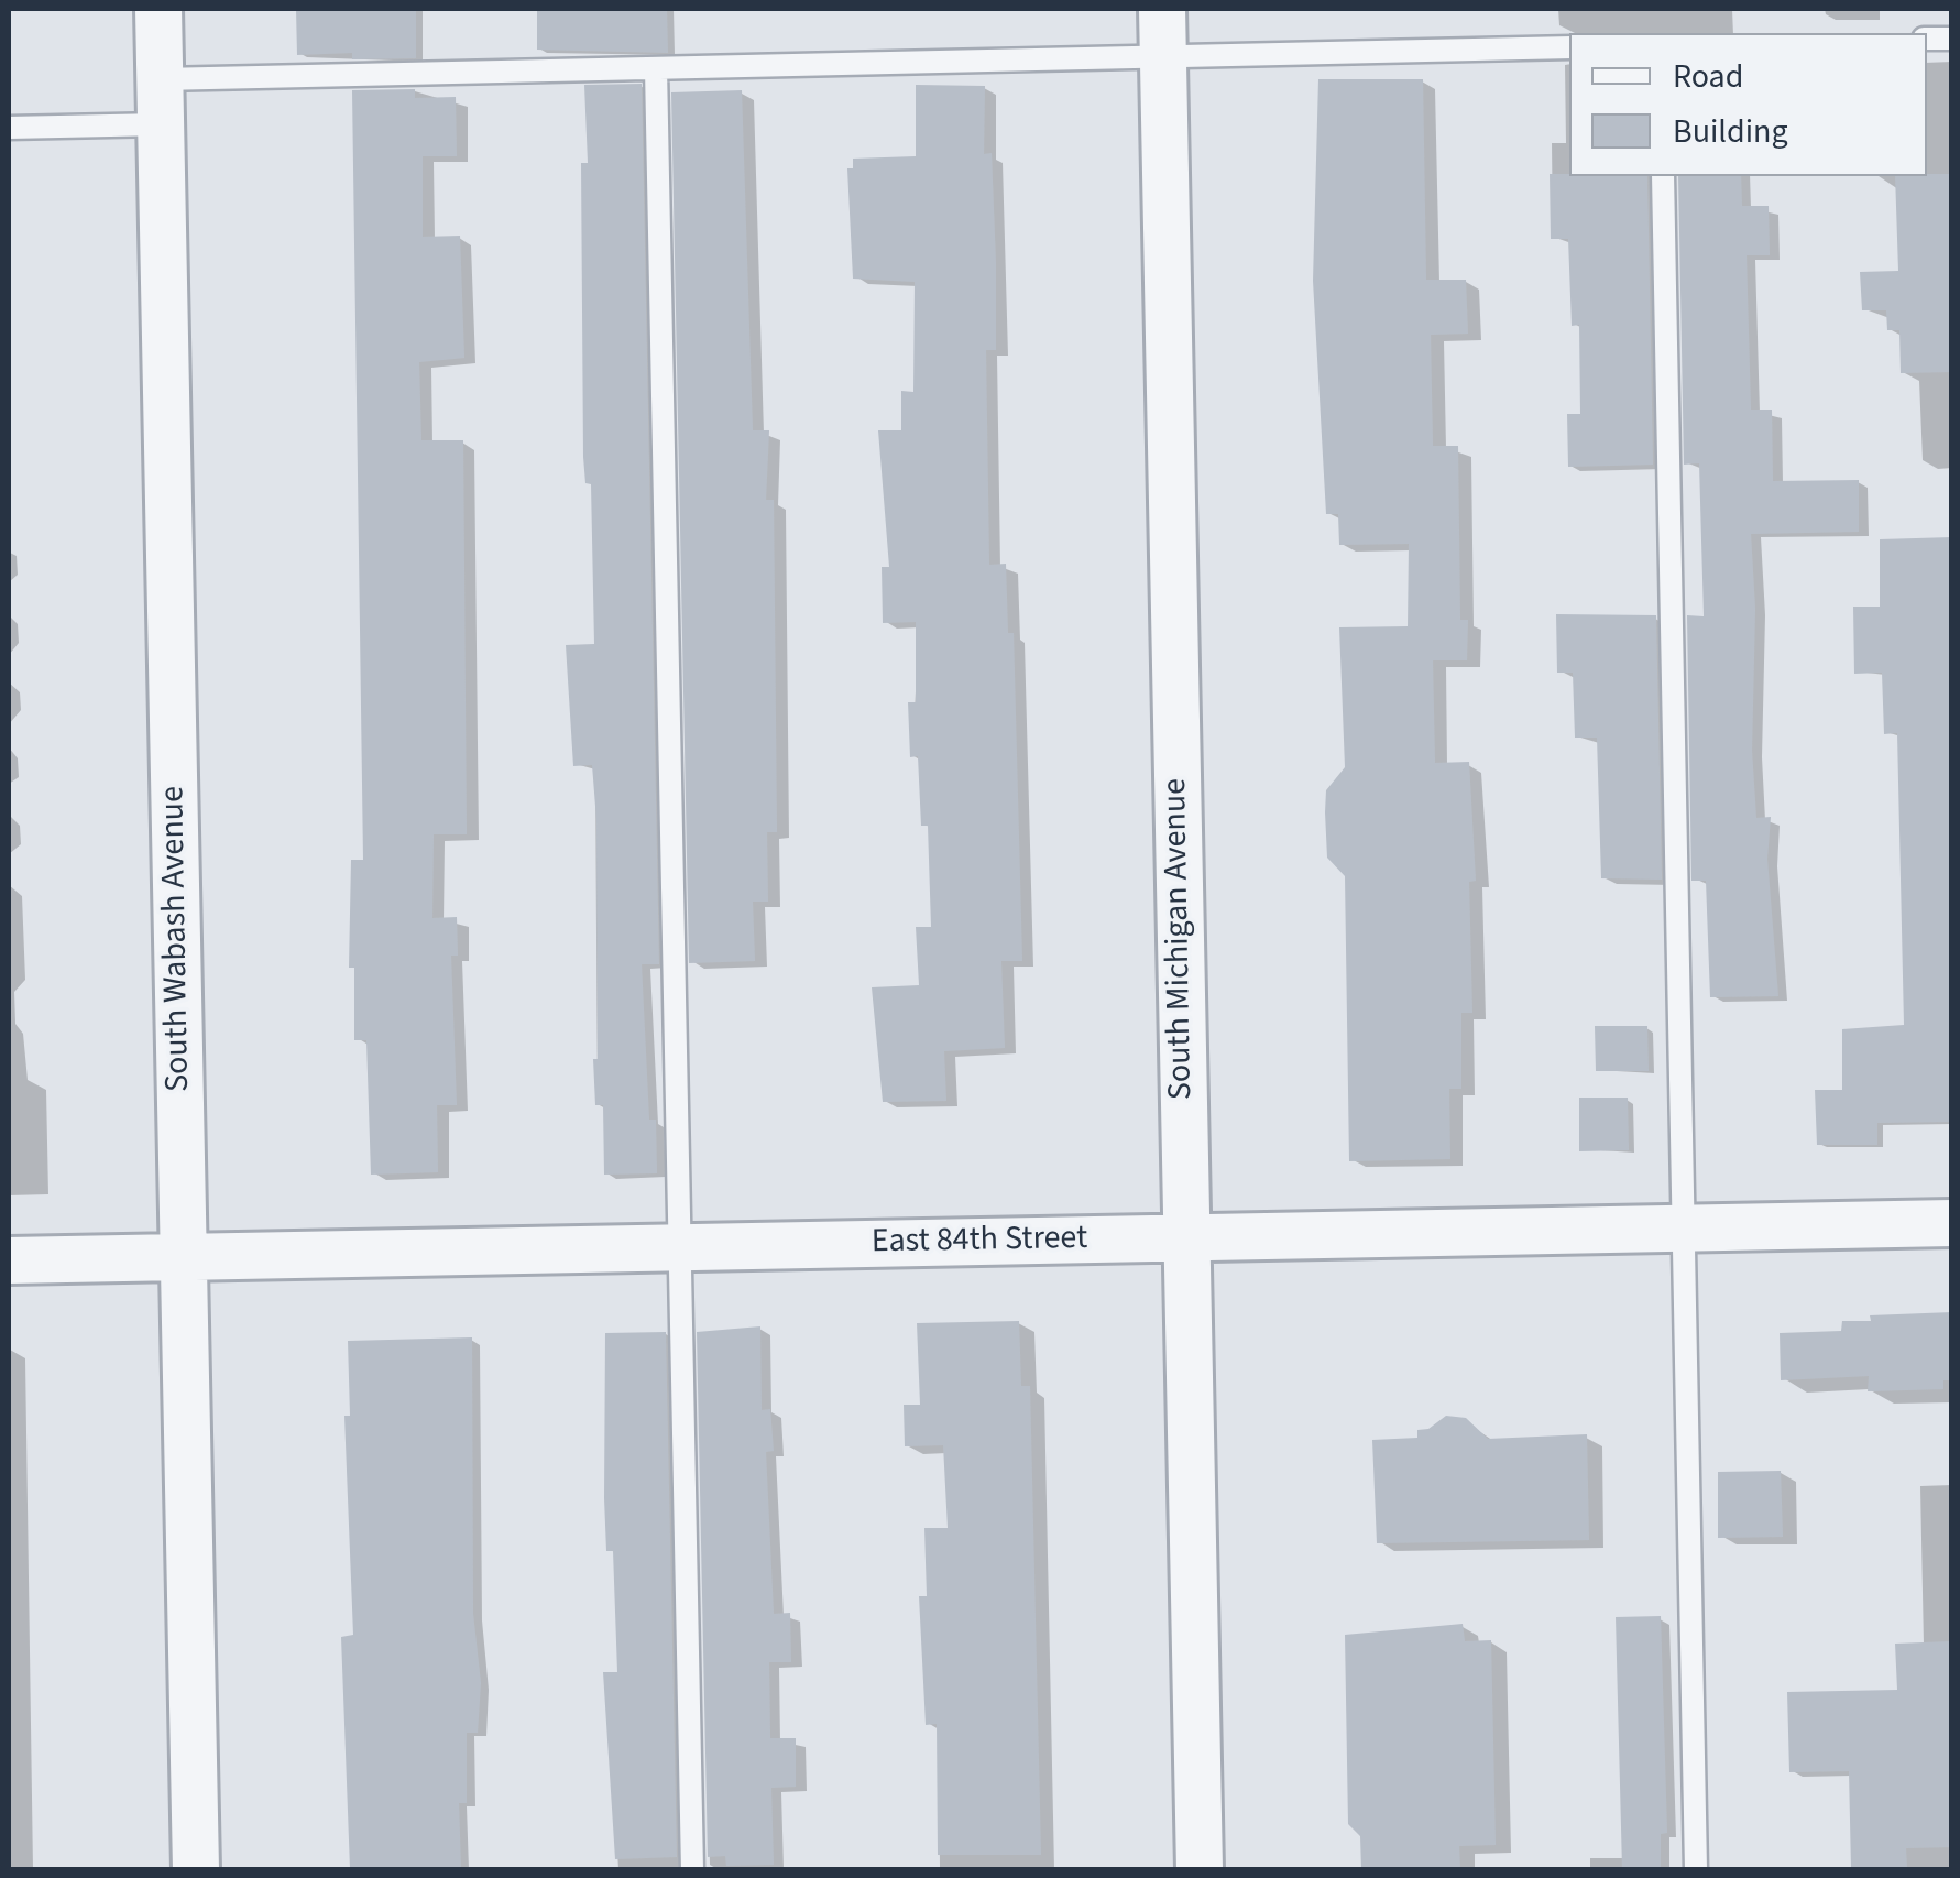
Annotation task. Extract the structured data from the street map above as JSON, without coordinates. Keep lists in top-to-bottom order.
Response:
{
  "streets": {
    "street": ["South Wabash Avenue", "South Michigan Avenue", "East 84th Street"]
  },
  "crossings": [
    ["South Wabash Avenue", "East 84th Street"],
    ["South Michigan Avenue", "East 84th Street"]
  ],
  "legend": ["Road", "Building"]
}
